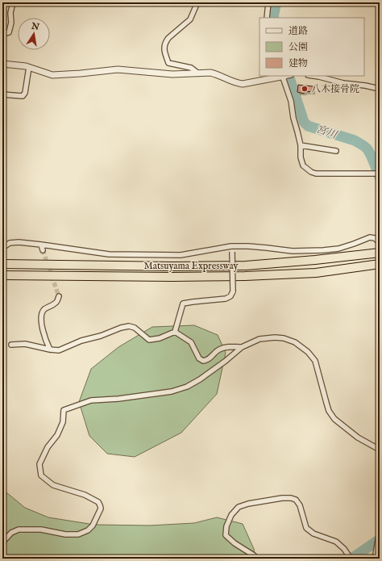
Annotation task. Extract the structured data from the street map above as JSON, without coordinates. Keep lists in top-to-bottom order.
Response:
{
  "streets": {
    "highway": ["Matsuyama Expressway"]
  },
  "water": ["宮川"],
  "places": ["八木接骨院"],
  "legend": ["道路", "公園", "建物"],
  "north": "top"
}
